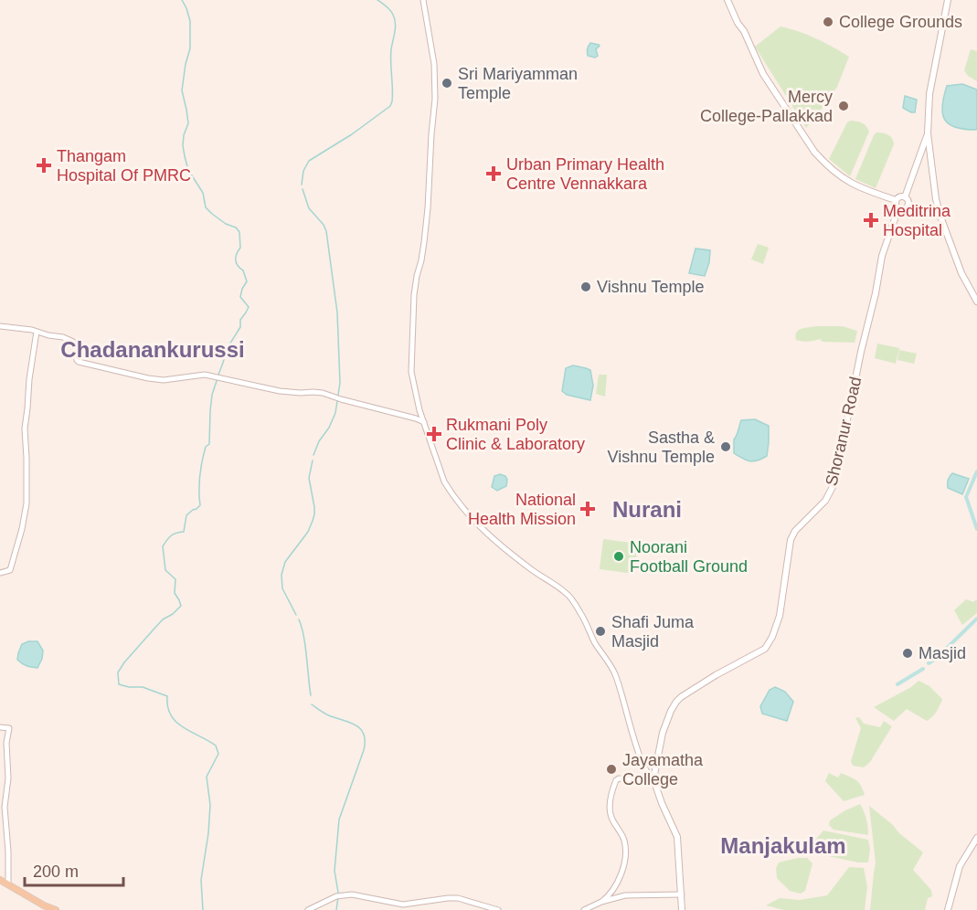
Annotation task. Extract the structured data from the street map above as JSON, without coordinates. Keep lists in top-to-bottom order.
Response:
{
  "streets": {
    "main road": ["Shoranur Road"]
  },
  "districts": ["Chadanankurussi", "Nurani", "Manjakulam"],
  "places": {
    "other": [
      "College Grounds",
      "Sri Mariyamman Temple",
      "Mercy College-Pallakkad",
      "Vishnu Temple",
      "Sastha & Vishnu Temple",
      "Noorani Football Ground",
      "Shafi Juma Masjid",
      "Masjid",
      "Jayamatha College"
    ],
    "health": [
      "Thangam Hospital Of PMRC",
      "Urban Primary Health Centre Vennakkara",
      "Meditrina Hospital",
      "Rukmani Poly Clinic & Laboratory",
      "National Health Mission"
    ]
  },
  "scale_bar": "200 m"
}
